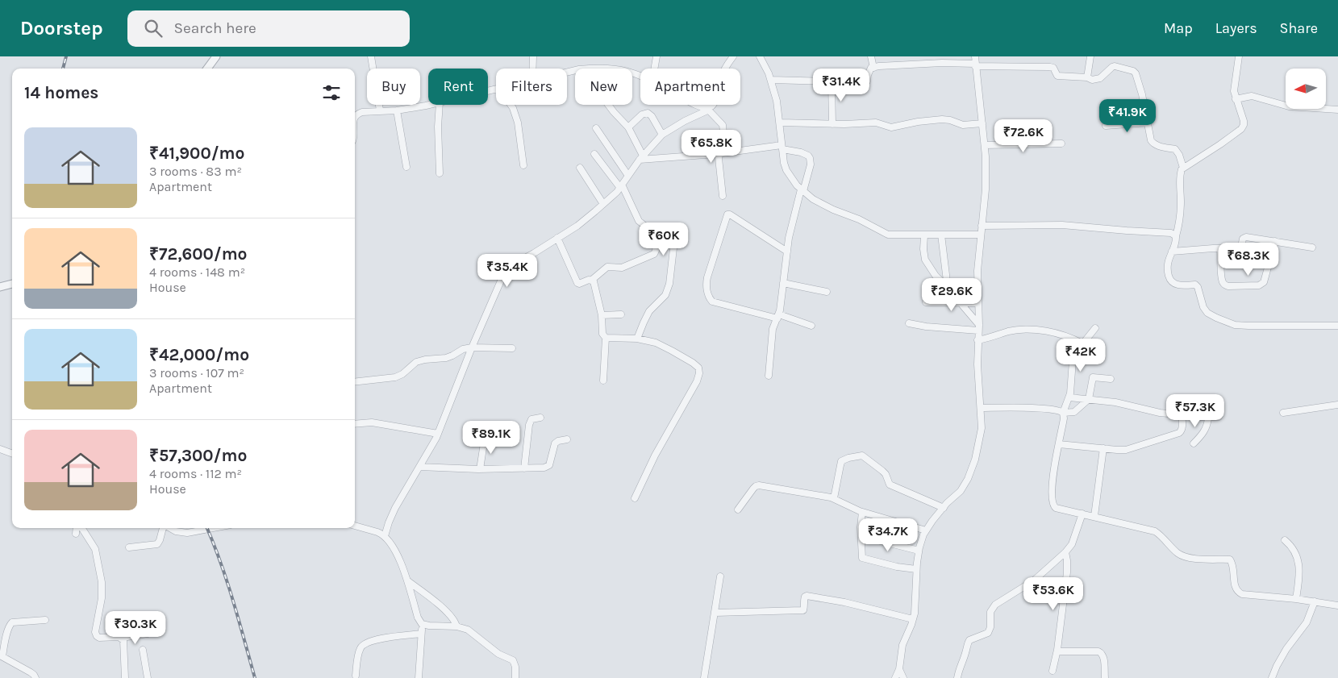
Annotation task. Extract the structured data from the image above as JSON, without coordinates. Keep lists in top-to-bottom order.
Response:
{
  "north": "left",
  "page": {
    "header": "Doorstep",
    "search": "Search here",
    "nav": ["Map", "Layers", "Share"],
    "price": [
      "₹31.4K",
      "₹41.9K",
      "₹72.6K",
      "₹65.8K",
      "₹60K",
      "₹68.3K",
      "₹35.4K",
      "₹29.6K",
      "₹42K",
      "₹57.3K",
      "₹89.1K",
      "₹34.7K",
      "₹53.6K",
      "₹30.3K"
    ],
    "chip": [
      "Buy",
      "Rent",
      "Filters",
      "New",
      "Apartment"
    ],
    "heading": "14 homes",
    "list": [
      {
        "name": "₹41,900/mo",
        "note": "3 rooms · 83 m² · Apartment"
      },
      {
        "name": "₹72,600/mo",
        "note": "4 rooms · 148 m² · House"
      },
      {
        "name": "₹42,000/mo",
        "note": "3 rooms · 107 m² · Apartment"
      },
      {
        "name": "₹57,300/mo",
        "note": "4 rooms · 112 m² · House"
      }
    ]
  }
}
